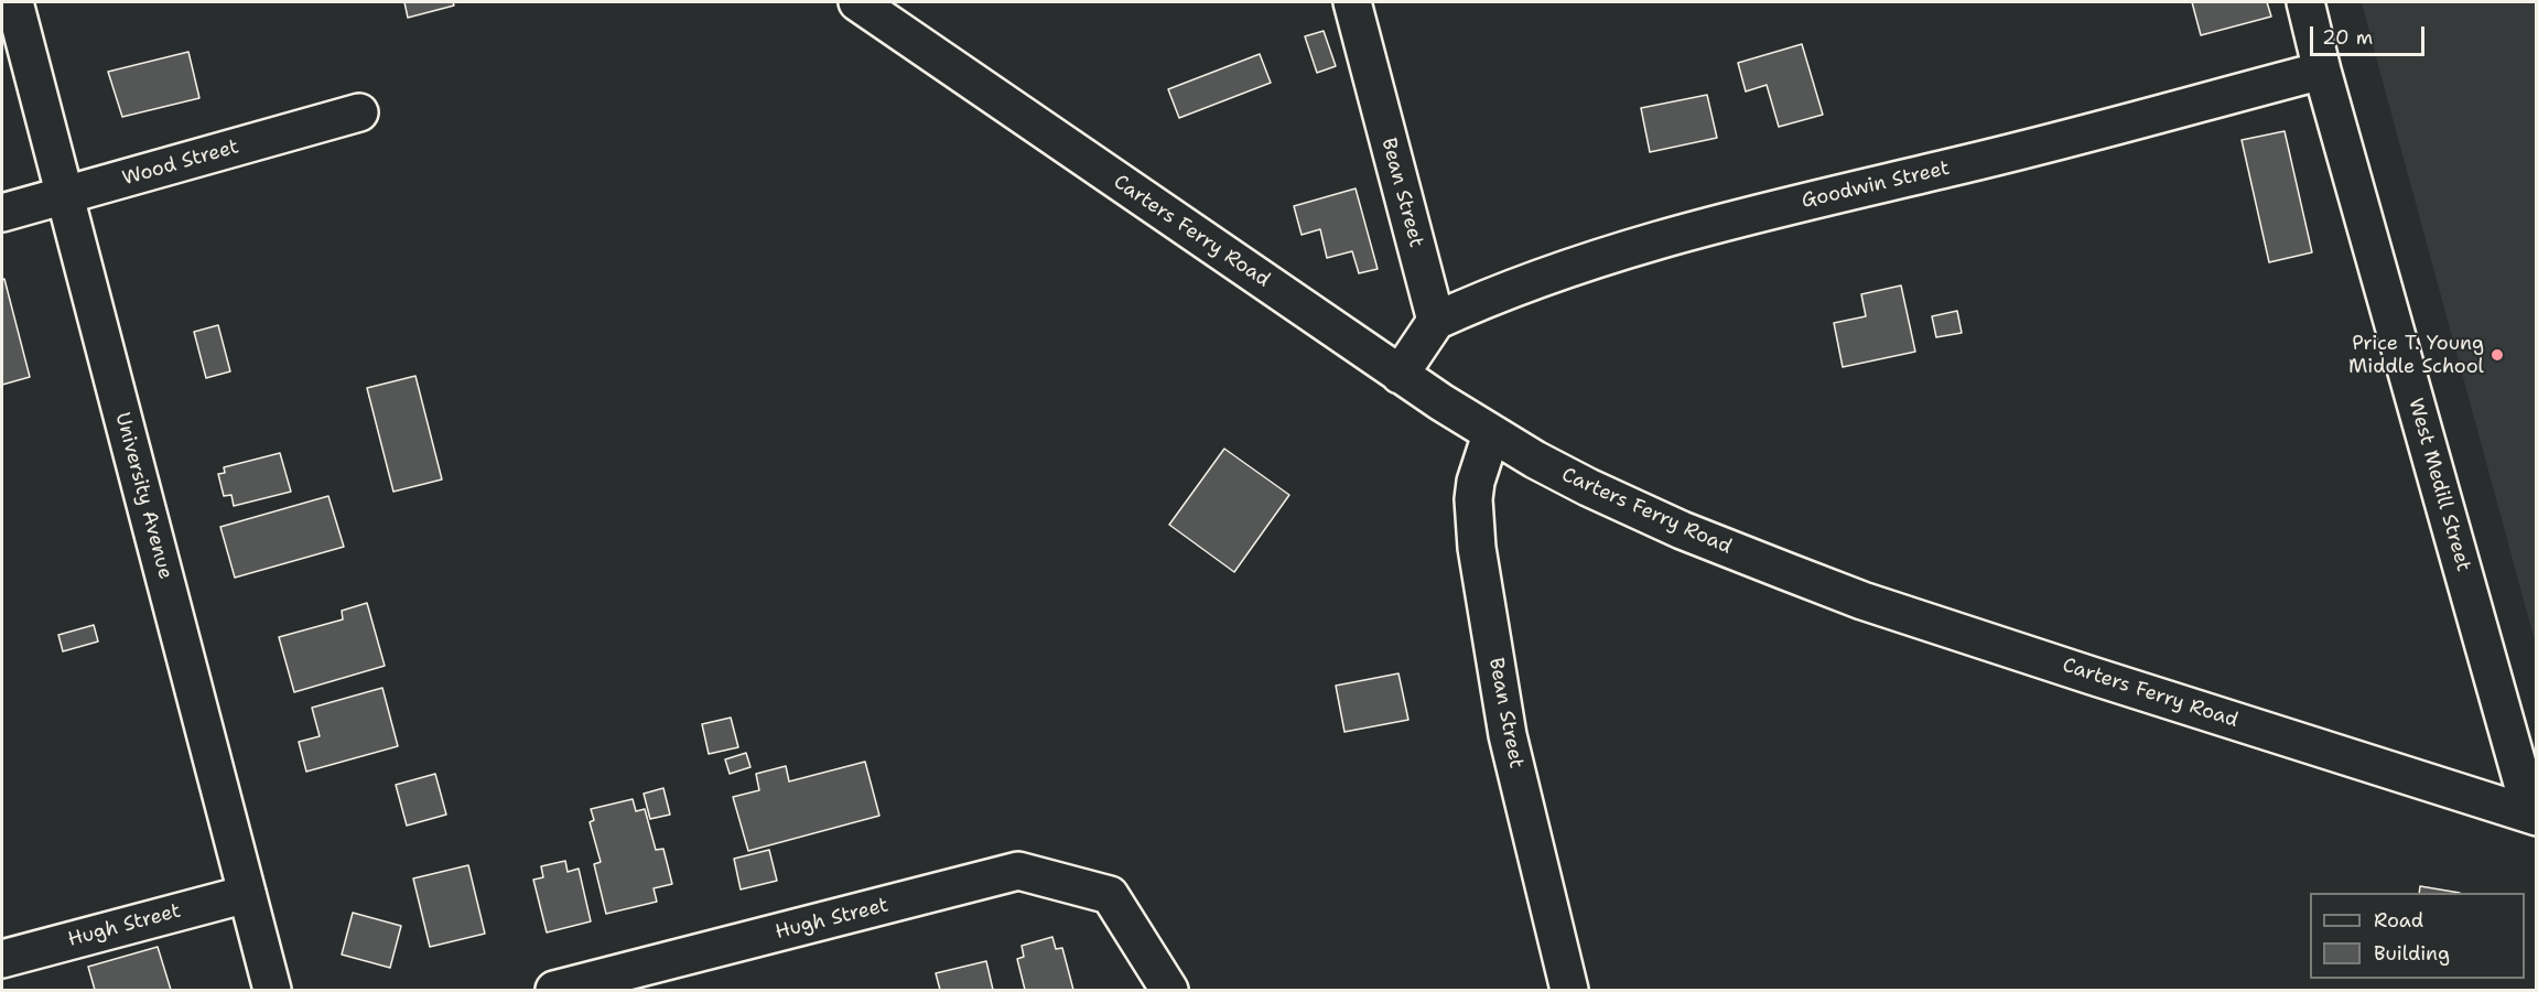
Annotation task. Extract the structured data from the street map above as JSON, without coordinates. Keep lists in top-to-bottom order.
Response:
{
  "streets": {
    "street": [
      "Wood Street",
      "Goodwin Street",
      "Bean Street",
      "Carters Ferry Road",
      "West Medill Street",
      "University Avenue",
      "Hugh Street"
    ]
  },
  "crossings": [
    ["Wood Street", "University Avenue"],
    ["Goodwin Street", "Bean Street"],
    ["Goodwin Street", "West Medill Street"],
    ["Bean Street", "Carters Ferry Road"],
    ["Carters Ferry Road", "West Medill Street"],
    ["University Avenue", "Hugh Street"]
  ],
  "places": ["Price T. Young Middle School"],
  "legend": ["Road", "Building"],
  "scale_bar": "20 m"
}
